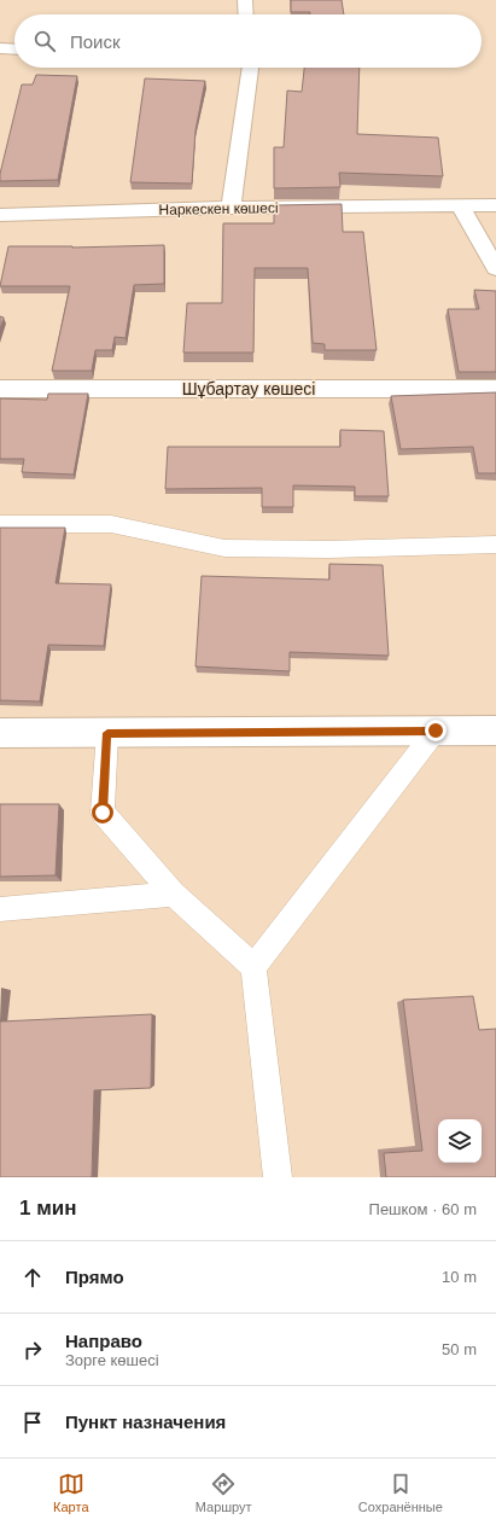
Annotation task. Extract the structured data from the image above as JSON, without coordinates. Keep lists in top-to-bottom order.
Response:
{
  "streets": {
    "street": ["Наркескен көшесі", "Шұбартау көшесі"]
  },
  "page": {
    "search": "Поиск",
    "heading": ["1 мин", "Пешком · 60 m"],
    "list": [
      ["Прямо", "10 m"],
      ["Направо", "Зорге көшесі", "50 m"],
      "Пункт назначения"
    ],
    "nav": ["Карта", "Маршрут", "Сохранённые"]
  }
}
